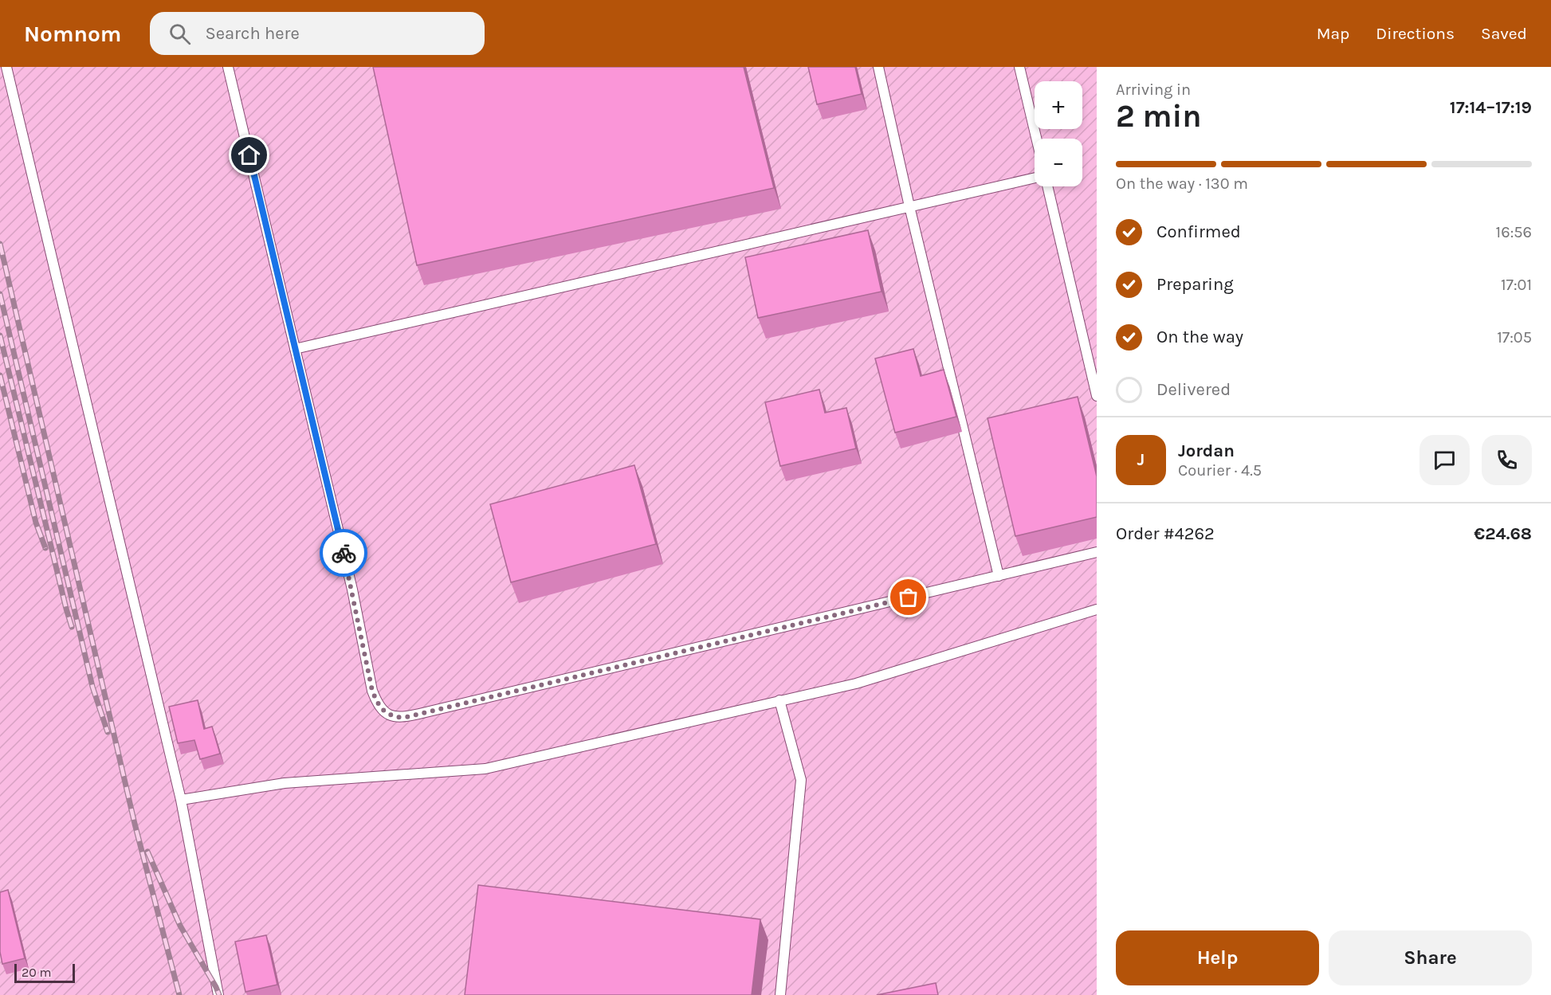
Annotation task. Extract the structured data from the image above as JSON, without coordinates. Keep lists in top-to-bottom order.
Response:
{
  "scale_bar": "20 m",
  "page": {
    "header": "Nomnom",
    "search": "Search here",
    "nav": ["Map", "Directions", "Saved"],
    "heading": ["2 min", "Arriving in", "17:14–17:19"],
    "panel": [
      "Jordan",
      "Courier · 4.5",
      "Order #4262",
      "€24.68"
    ],
    "map_buttons": ["+", "−"],
    "bar": "On the way · 130 m",
    "list": [
      ["Confirmed", "16:56"],
      ["Preparing", "17:01"],
      ["On the way", "17:05"],
      "Delivered"
    ],
    "round": "J",
    "buttons": ["Help", "Share"],
    "scale": "20 m"
  }
}
